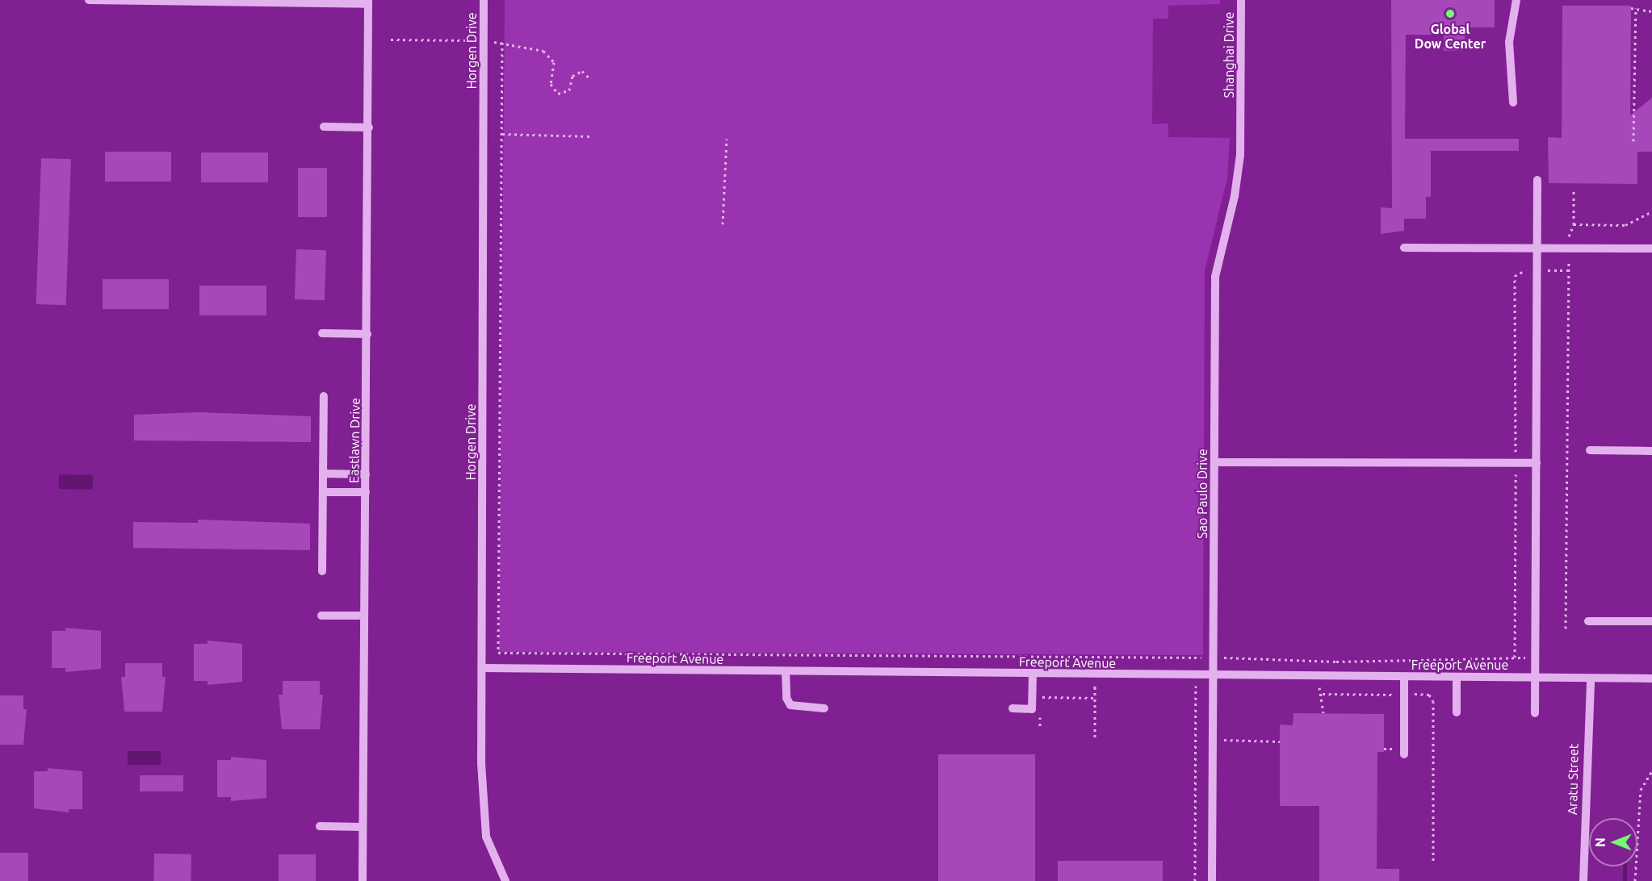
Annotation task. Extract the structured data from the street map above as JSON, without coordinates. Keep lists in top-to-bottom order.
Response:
{
  "streets": {
    "street": [
      "Horgen Drive",
      "Shanghai Drive",
      "Eastlawn Drive",
      "Sao Paulo Drive",
      "Freeport Avenue",
      "Aratu Street"
    ]
  },
  "crossings": [
    ["Horgen Drive", "Freeport Avenue"],
    ["Shanghai Drive", "Sao Paulo Drive"],
    ["Sao Paulo Drive", "Freeport Avenue"],
    ["Freeport Avenue", "Aratu Street"]
  ],
  "places": ["Global Dow Center"],
  "north": "left"
}
